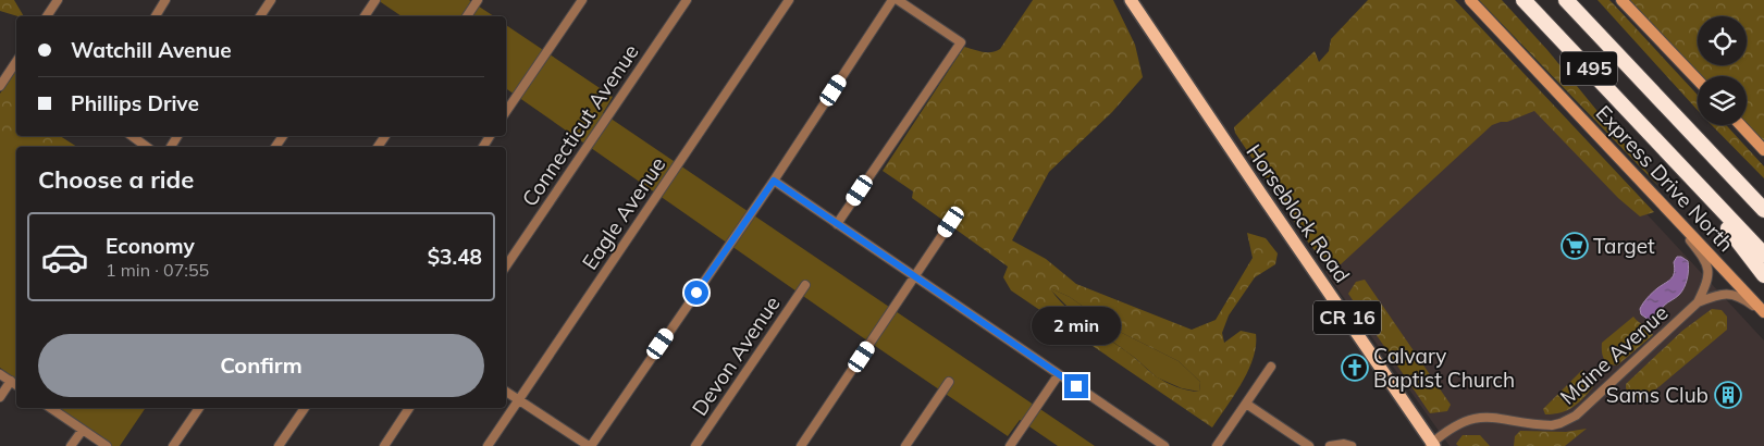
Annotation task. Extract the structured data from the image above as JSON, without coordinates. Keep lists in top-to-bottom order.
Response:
{
  "streets": {
    "highway": ["I 495"],
    "main road": ["Express Drive North", "Horseblock Road", "CR 16"],
    "street": [
      "Connecticut Avenue",
      "Eagle Avenue",
      "Maine Avenue",
      "Devon Avenue"
    ]
  },
  "crossings": [
    ["Horseblock Road", "Maine Avenue"]
  ],
  "places": {
    "supermarket": ["Target"],
    "church": ["Calvary Baptist Church"],
    "building": ["Sams Club"]
  },
  "page": {
    "banner": ["Watchill Avenue", "Phillips Drive"],
    "heading": "Choose a ride",
    "list": [
      {
        "name": "Economy",
        "note": "1 min · 07:55",
        "value": "$3.48"
      }
    ],
    "bubble": "2 min",
    "buttons": "Confirm"
  }
}
